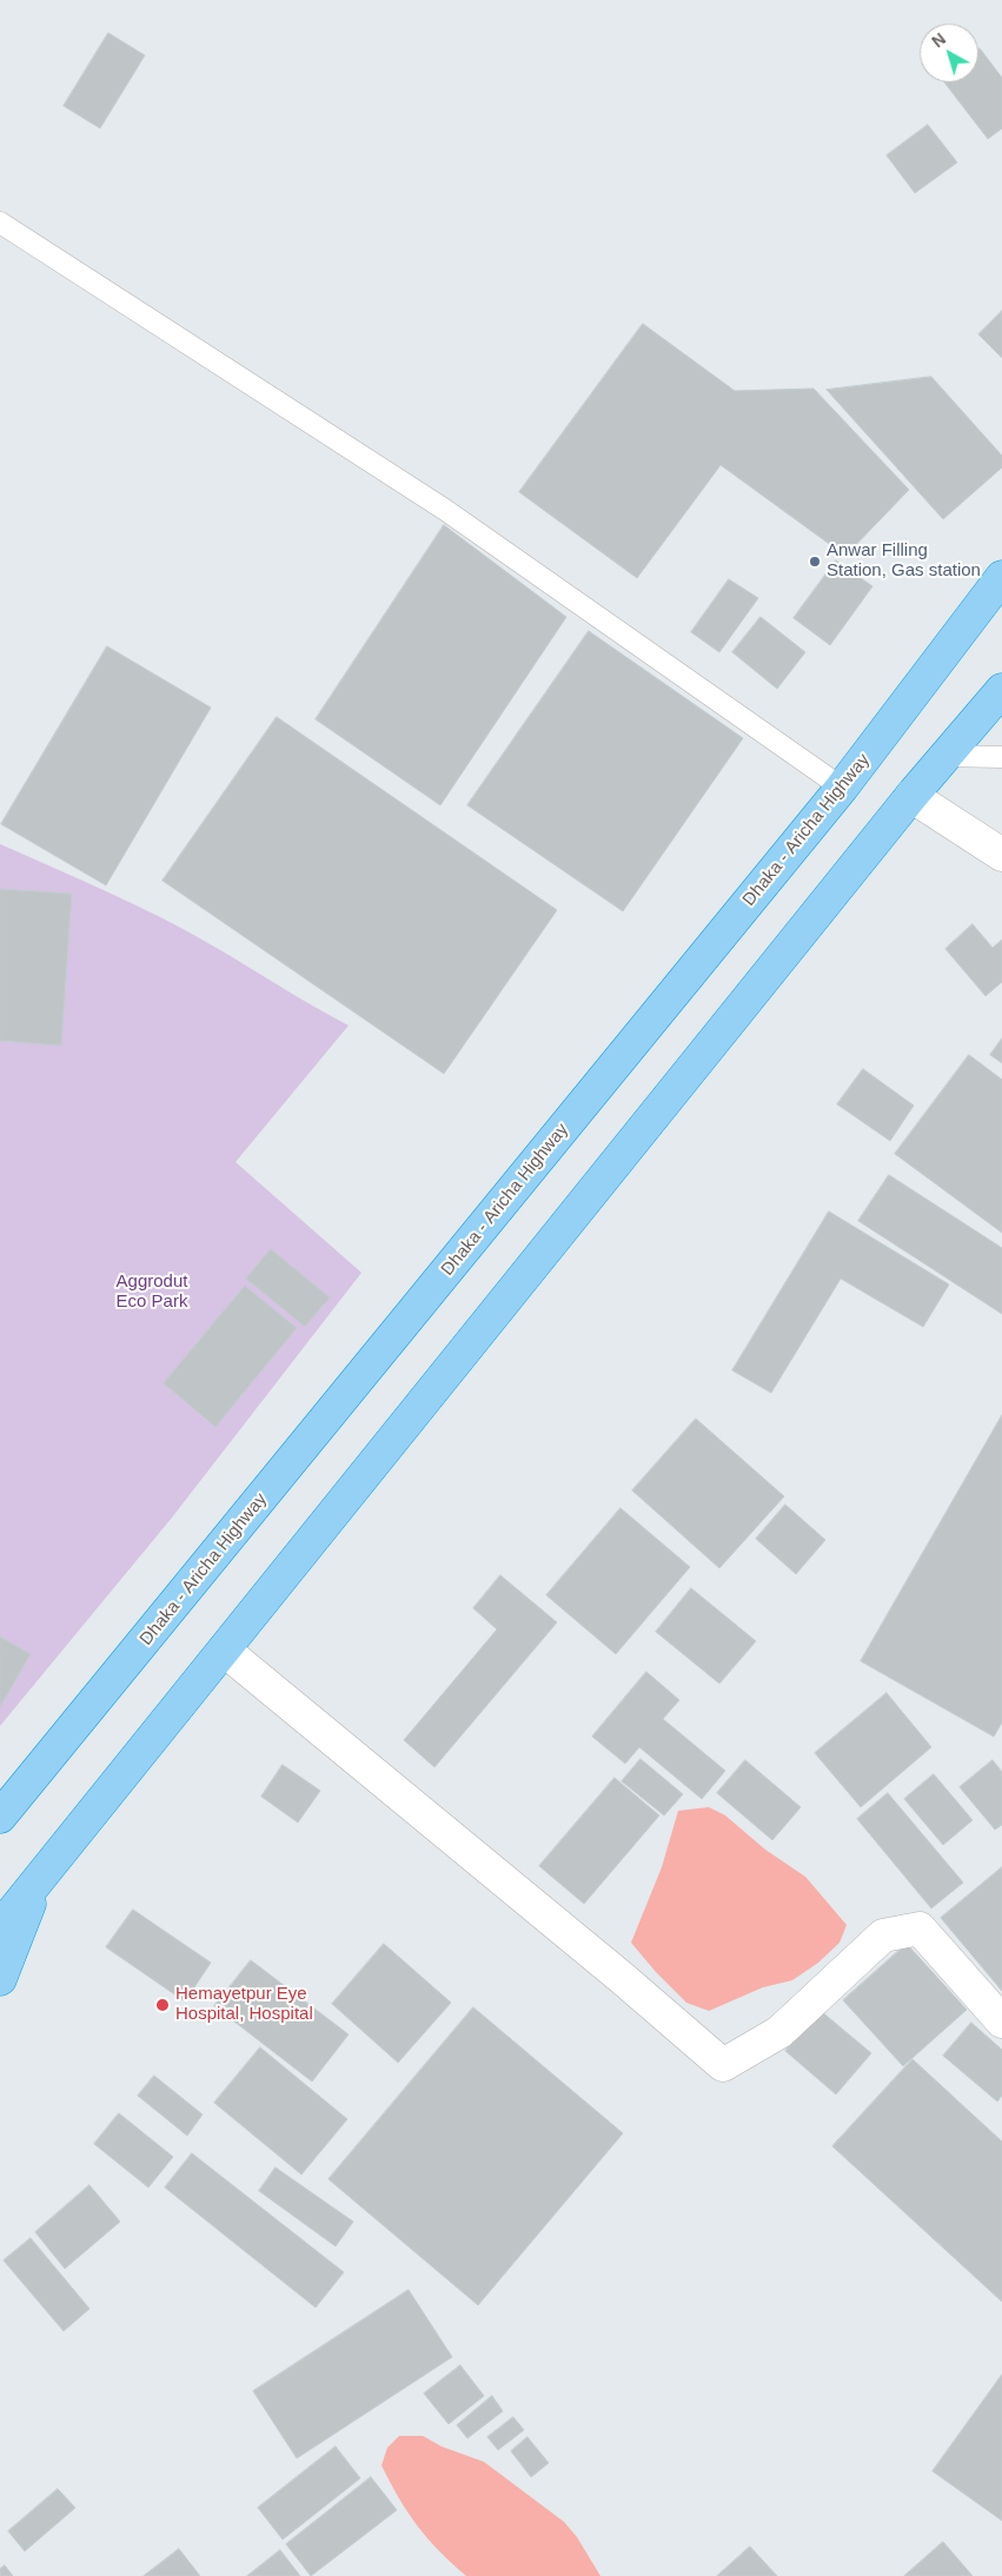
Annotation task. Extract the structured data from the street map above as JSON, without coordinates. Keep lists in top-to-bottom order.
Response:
{
  "streets": {
    "highway": ["Dhaka - Aricha Highway"]
  },
  "parks": ["Aggrodut Eco Park"],
  "places": ["Anwar Filling Station, Gas station", "Hemayetpur Eye Hospital, Hospital"],
  "north": "top left"
}
